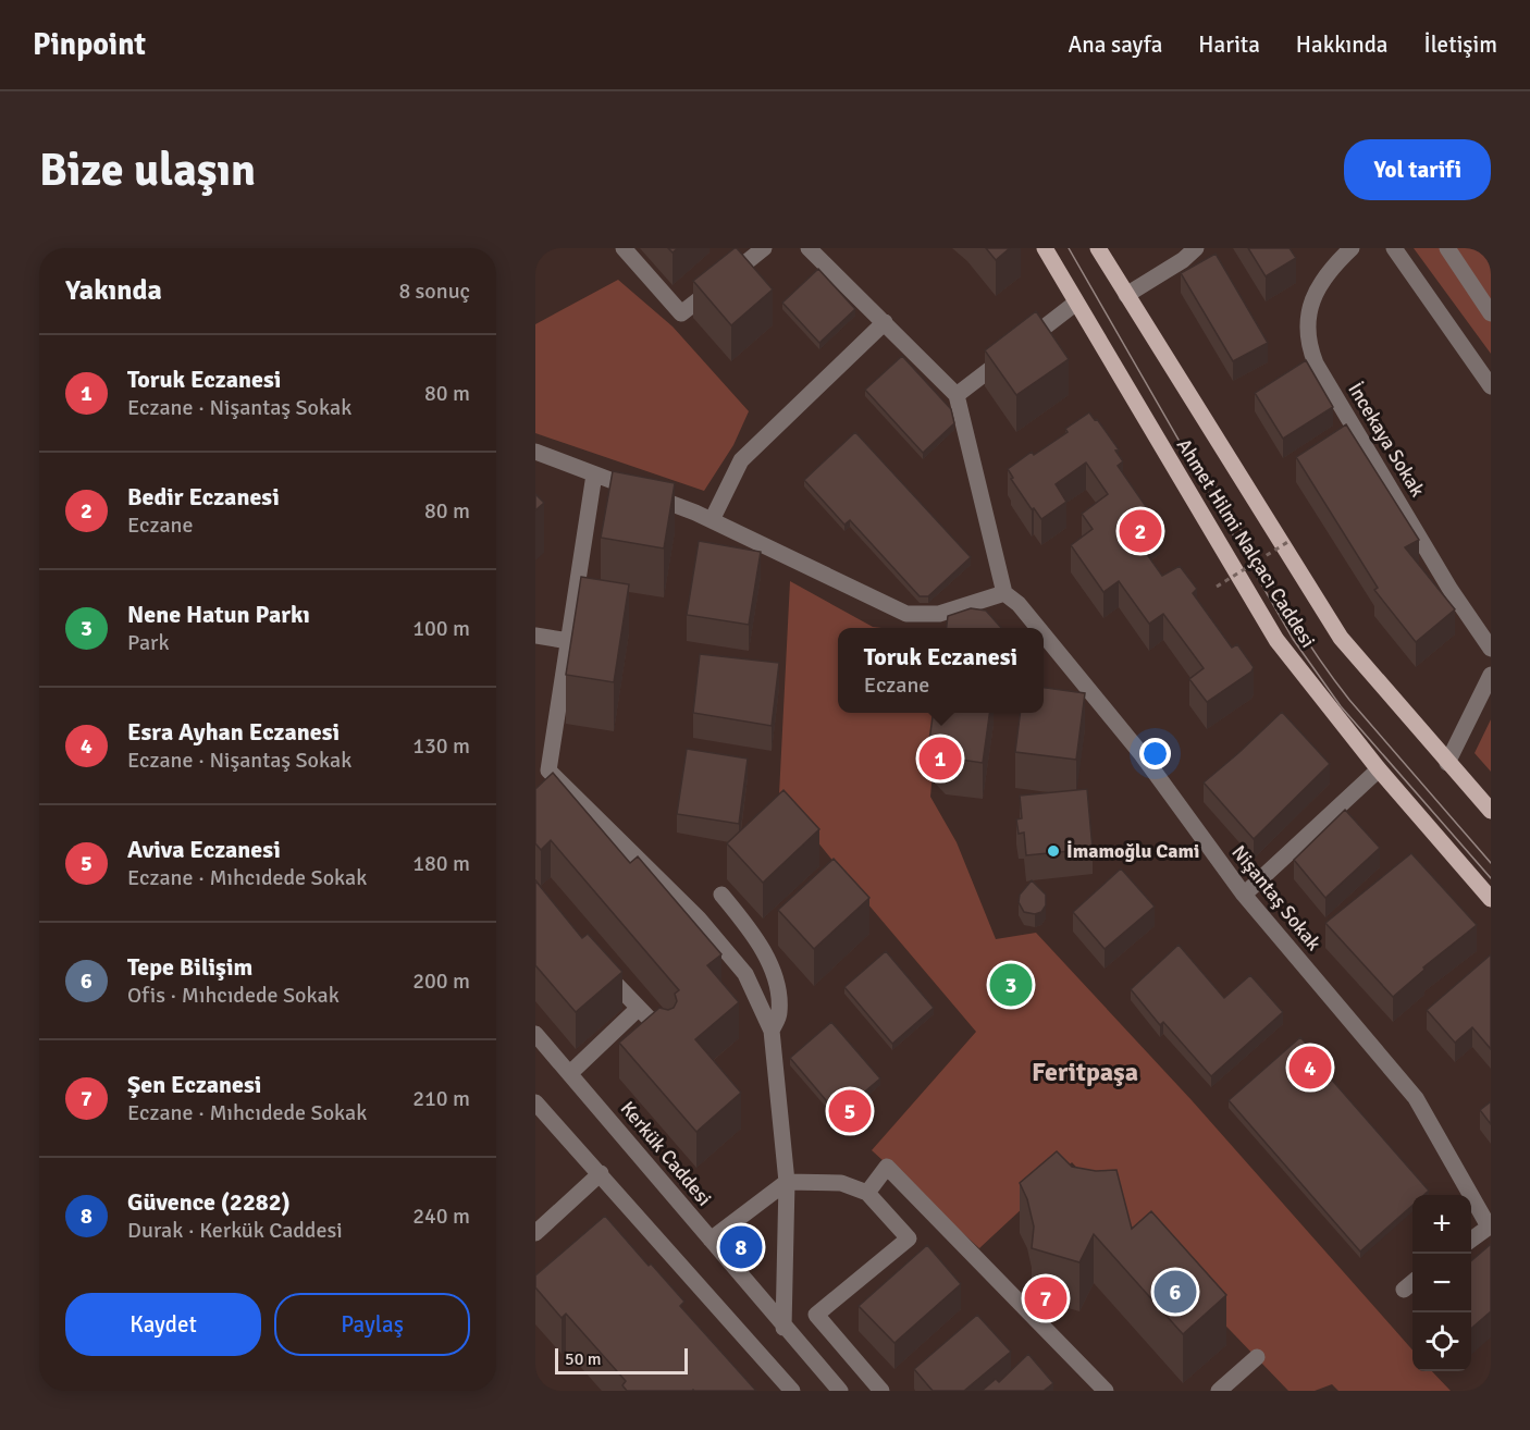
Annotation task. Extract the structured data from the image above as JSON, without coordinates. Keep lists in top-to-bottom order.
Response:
{
  "streets": {
    "main road": ["Ahmet Hilmi Nalçacı Caddesi"],
    "street": ["İncekaya Sokak", "Nişantaş Sokak", "Kerkük Caddesi"]
  },
  "districts": ["Feritpaşa"],
  "places": ["İmamoğlu Cami"],
  "scale_bar": "50 m",
  "page": {
    "header": "Pinpoint",
    "nav": [
      "Ana sayfa",
      "Harita",
      "Hakkında",
      "İletişim"
    ],
    "buttons": [
      "Yol tarifi",
      ["Kaydet", "Paylaş"]
    ],
    "title": "Bize ulaşın",
    "heading": ["Yakında", "8 sonuç"],
    "list": [
      {
        "mark": "1",
        "name": "Toruk Eczanesi",
        "note": "Eczane · Nişantaş Sokak",
        "value": "80 m"
      },
      {
        "mark": "2",
        "name": "Bedir Eczanesi",
        "note": "Eczane",
        "value": "80 m"
      },
      {
        "mark": "3",
        "name": "Nene Hatun Parkı",
        "note": "Park",
        "value": "100 m"
      },
      {
        "mark": "4",
        "name": "Esra Ayhan Eczanesi",
        "note": "Eczane · Nişantaş Sokak",
        "value": "130 m"
      },
      {
        "mark": "5",
        "name": "Aviva Eczanesi",
        "note": "Eczane · Mıhcıdede Sokak",
        "value": "180 m"
      },
      {
        "mark": "6",
        "name": "Tepe Bilişim",
        "note": "Ofis · Mıhcıdede Sokak",
        "value": "200 m"
      },
      {
        "mark": "7",
        "name": "Şen Eczanesi",
        "note": "Eczane · Mıhcıdede Sokak",
        "value": "210 m"
      },
      {
        "mark": "8",
        "name": "Güvence (2282)",
        "note": "Durak · Kerkük Caddesi",
        "value": "240 m"
      }
    ],
    "pins": [
      "2",
      "1",
      "3",
      "4",
      "5",
      "8",
      "6",
      "7"
    ],
    "popup": ["Toruk Eczanesi", "Eczane"],
    "map_buttons": ["+", "−"],
    "scale": "50 m"
  }
}
